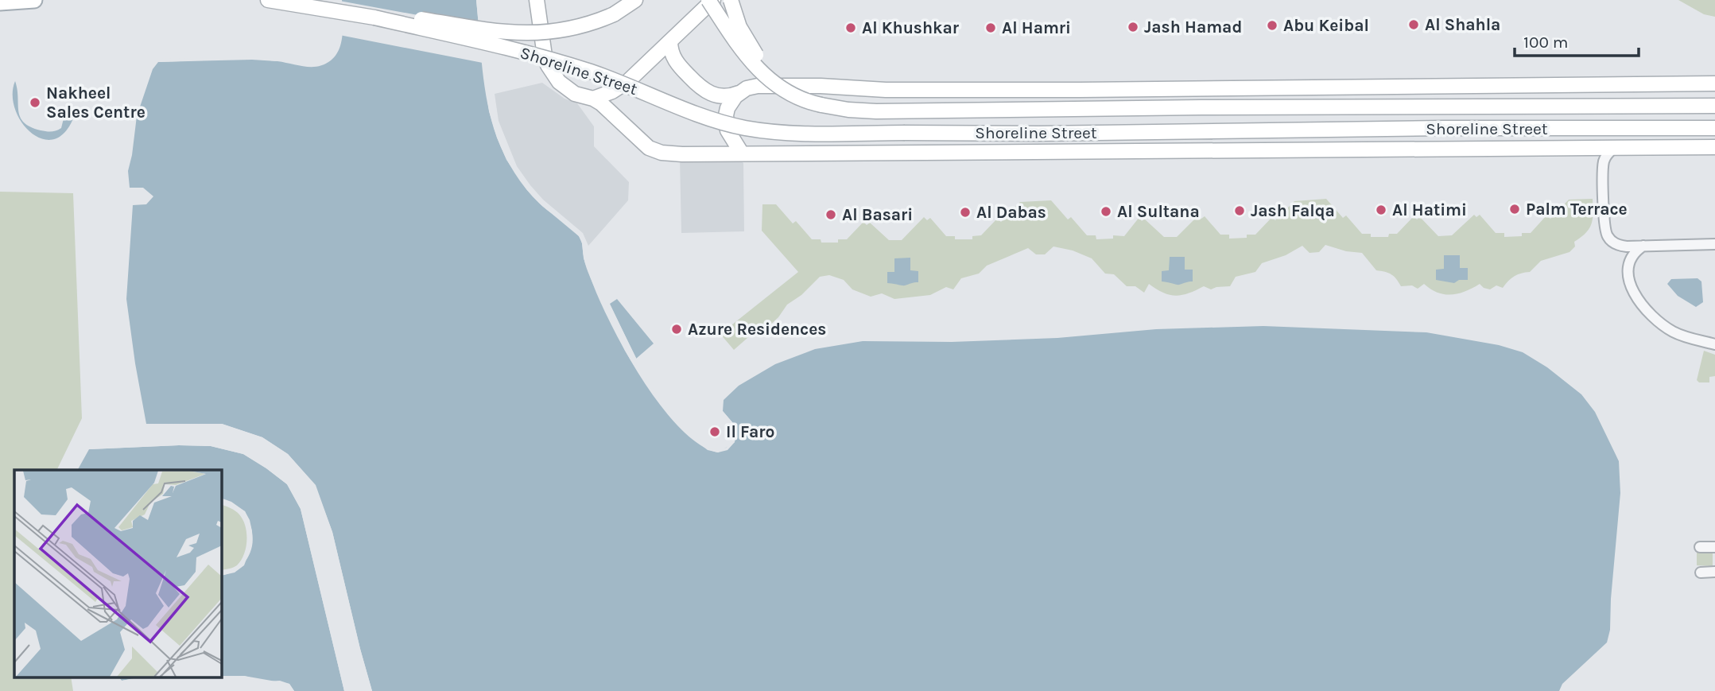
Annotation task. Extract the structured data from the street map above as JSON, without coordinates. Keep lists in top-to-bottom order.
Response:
{
  "streets": {
    "main road": ["Shoreline Street"]
  },
  "places": [
    "Al Shahla",
    "Abu Keibal",
    "Jash Hamad",
    "Al Khushkar",
    "Al Hamri",
    "Nakheel Sales Centre",
    "Palm Terrace",
    "Al Hatimi",
    "Jash Falqa",
    "Al Sultana",
    "Al Dabas",
    "Al Basari",
    "Azure Residences",
    "Il Faro"
  ],
  "scale_bar": "100 m"
}
